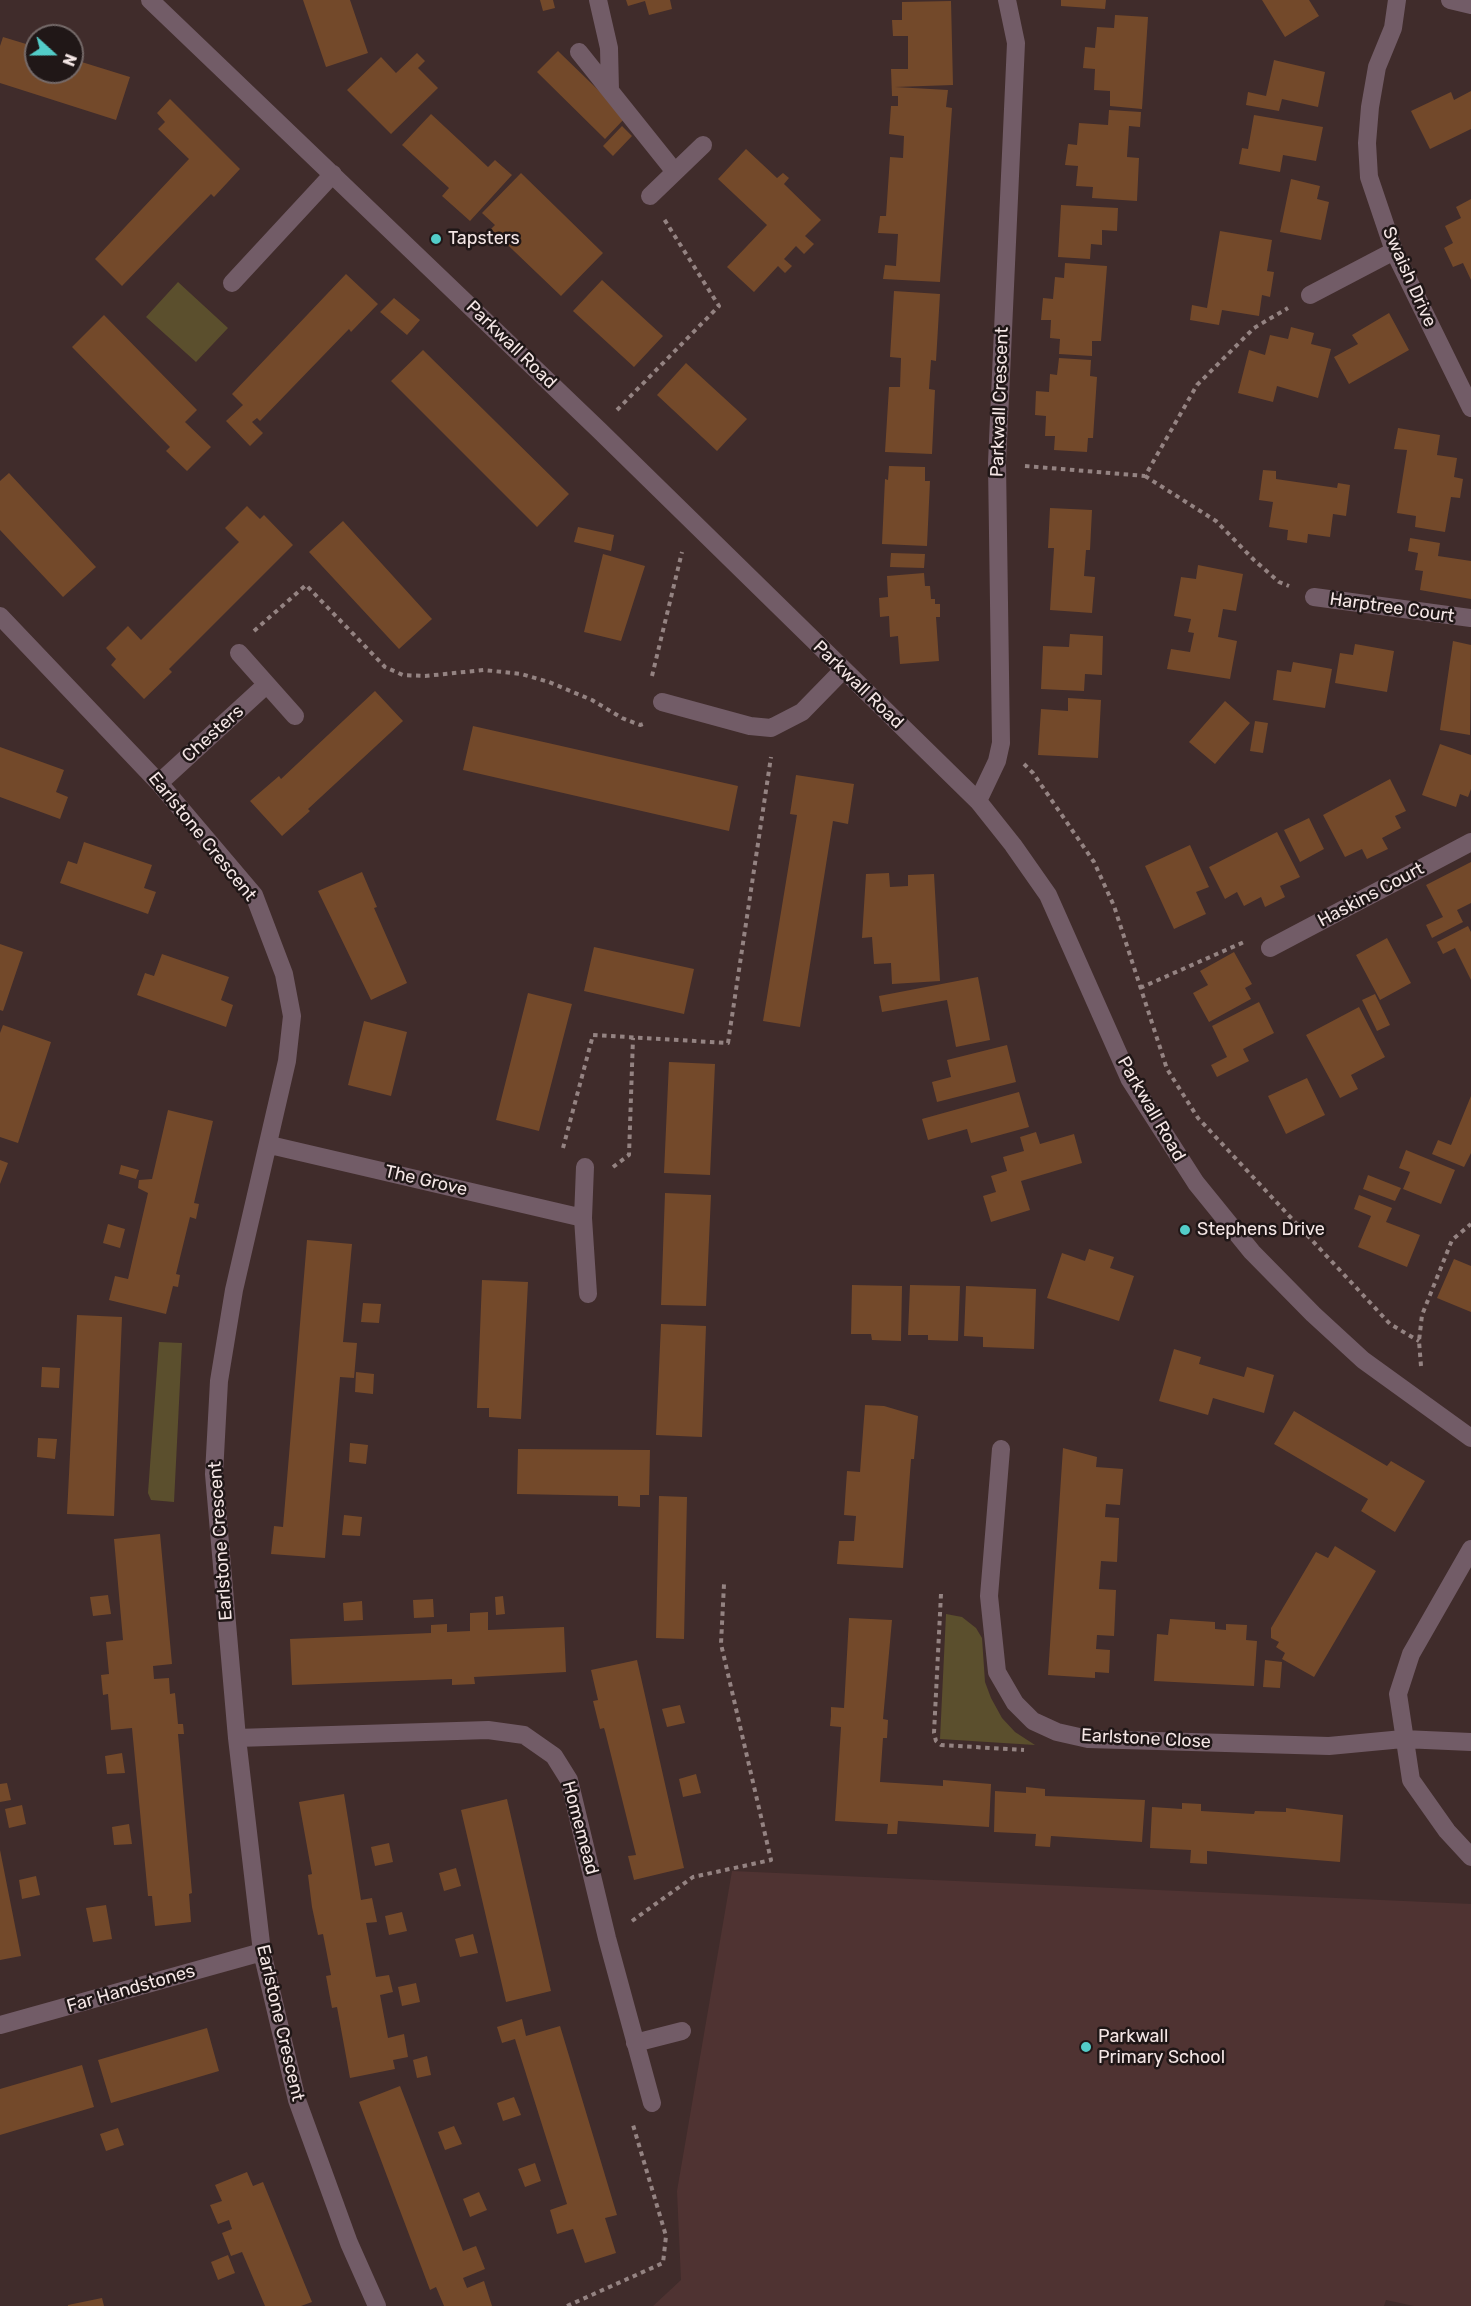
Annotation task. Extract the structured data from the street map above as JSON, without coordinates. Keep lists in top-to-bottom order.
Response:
{
  "streets": {
    "street": [
      "Swaish Drive",
      "Parkwall Road",
      "Parkwall Crescent",
      "Harptree Court",
      "Chesters",
      "Earlstone Crescent",
      "Haskins Court",
      "The Grove",
      "Earlstone Close",
      "Homemead",
      "Far Handstones"
    ]
  },
  "crossings": [
    ["Parkwall Road", "Parkwall Crescent"],
    ["Chesters", "Earlstone Crescent"],
    ["Earlstone Crescent", "The Grove"],
    ["Earlstone Crescent", "Homemead"],
    ["Earlstone Crescent", "Far Handstones"]
  ],
  "places": ["Tapsters", "Stephens Drive", "Parkwall Primary School"],
  "north": "right"
}
